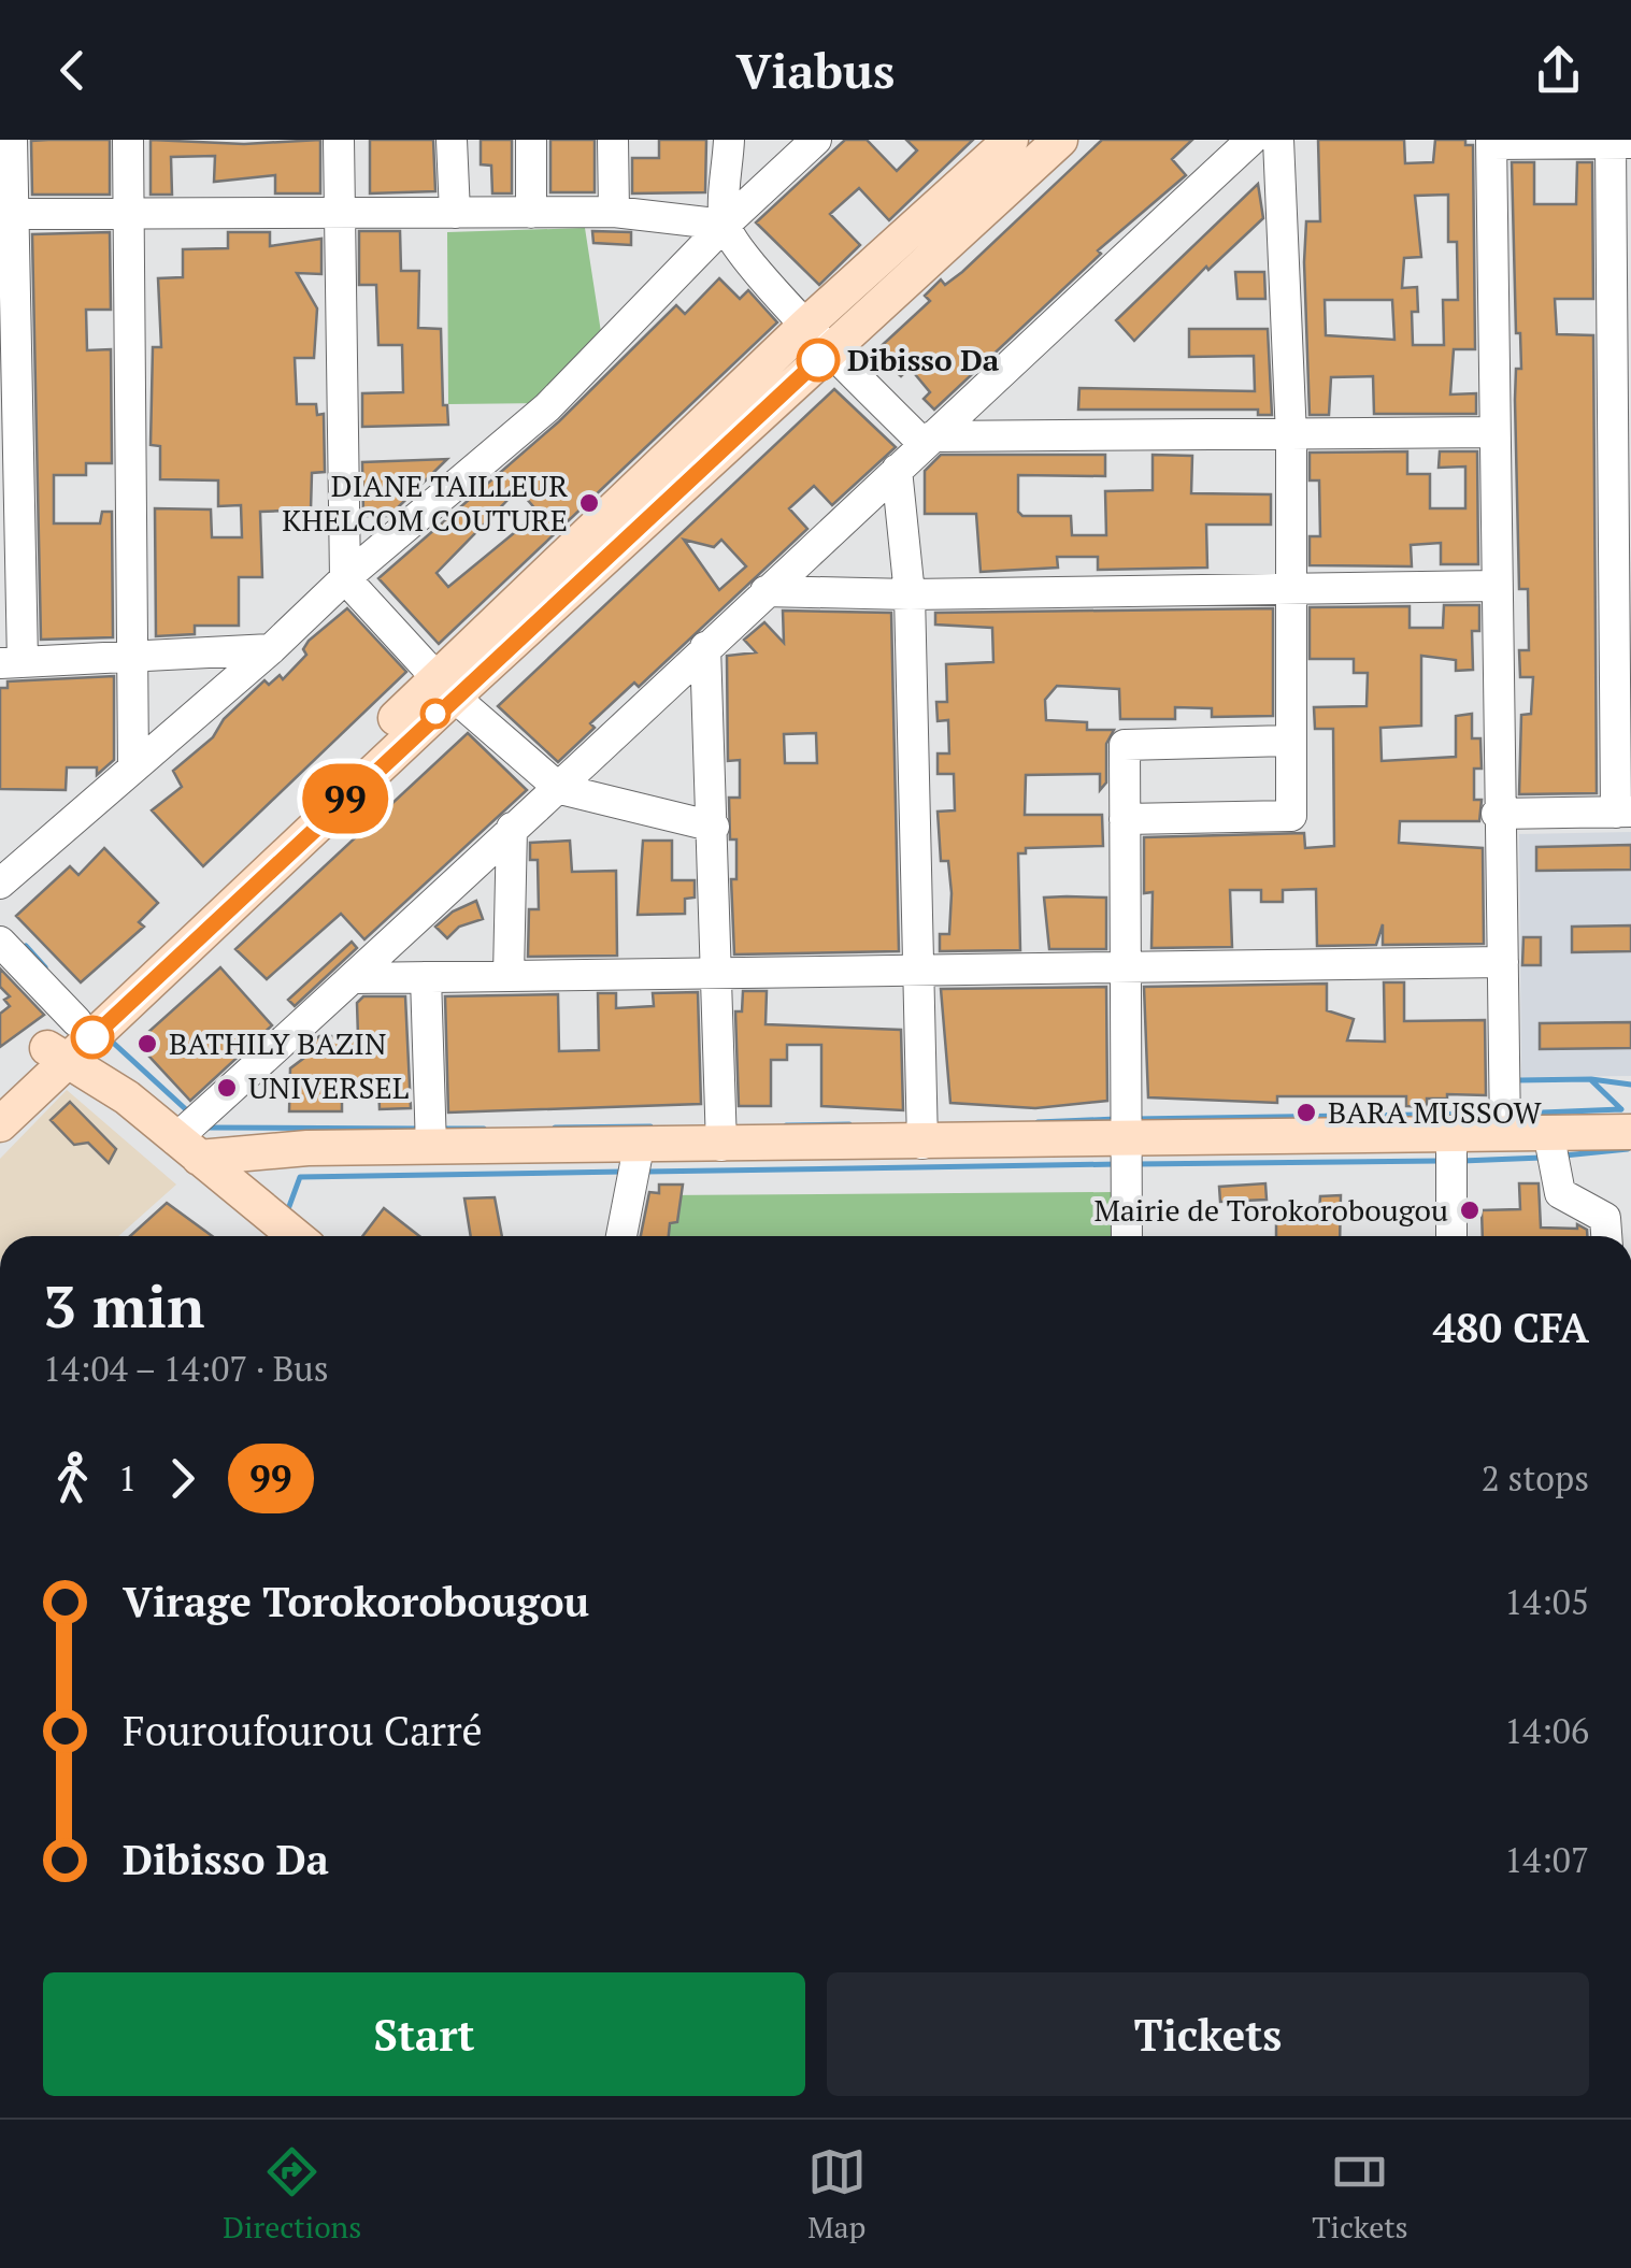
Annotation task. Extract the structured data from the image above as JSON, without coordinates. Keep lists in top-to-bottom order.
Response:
{
  "places": [
    "Dibisso Da",
    "DIANE TAILLEUR KHELCOM COUTURE",
    "BATHILY BAZIN",
    "UNIVERSEL",
    "BARA MUSSOW",
    "Mairie de Torokorobougou"
  ],
  "lines": ["bus line 99"],
  "page": {
    "header": "Viabus",
    "on_map": "99",
    "heading": ["3 min", "14:04 – 14:07 · Bus", "480 CFA"],
    "legs": ["1", "99", "2 stops"],
    "list": [
      {
        "name": "Virage Torokorobougou",
        "value": "14:05"
      },
      {
        "name": "Fouroufourou Carré",
        "value": "14:06"
      },
      {
        "name": "Dibisso Da",
        "value": "14:07"
      }
    ],
    "buttons": ["Start", "Tickets"],
    "tabs": ["Directions", "Map", "Tickets"]
  }
}
